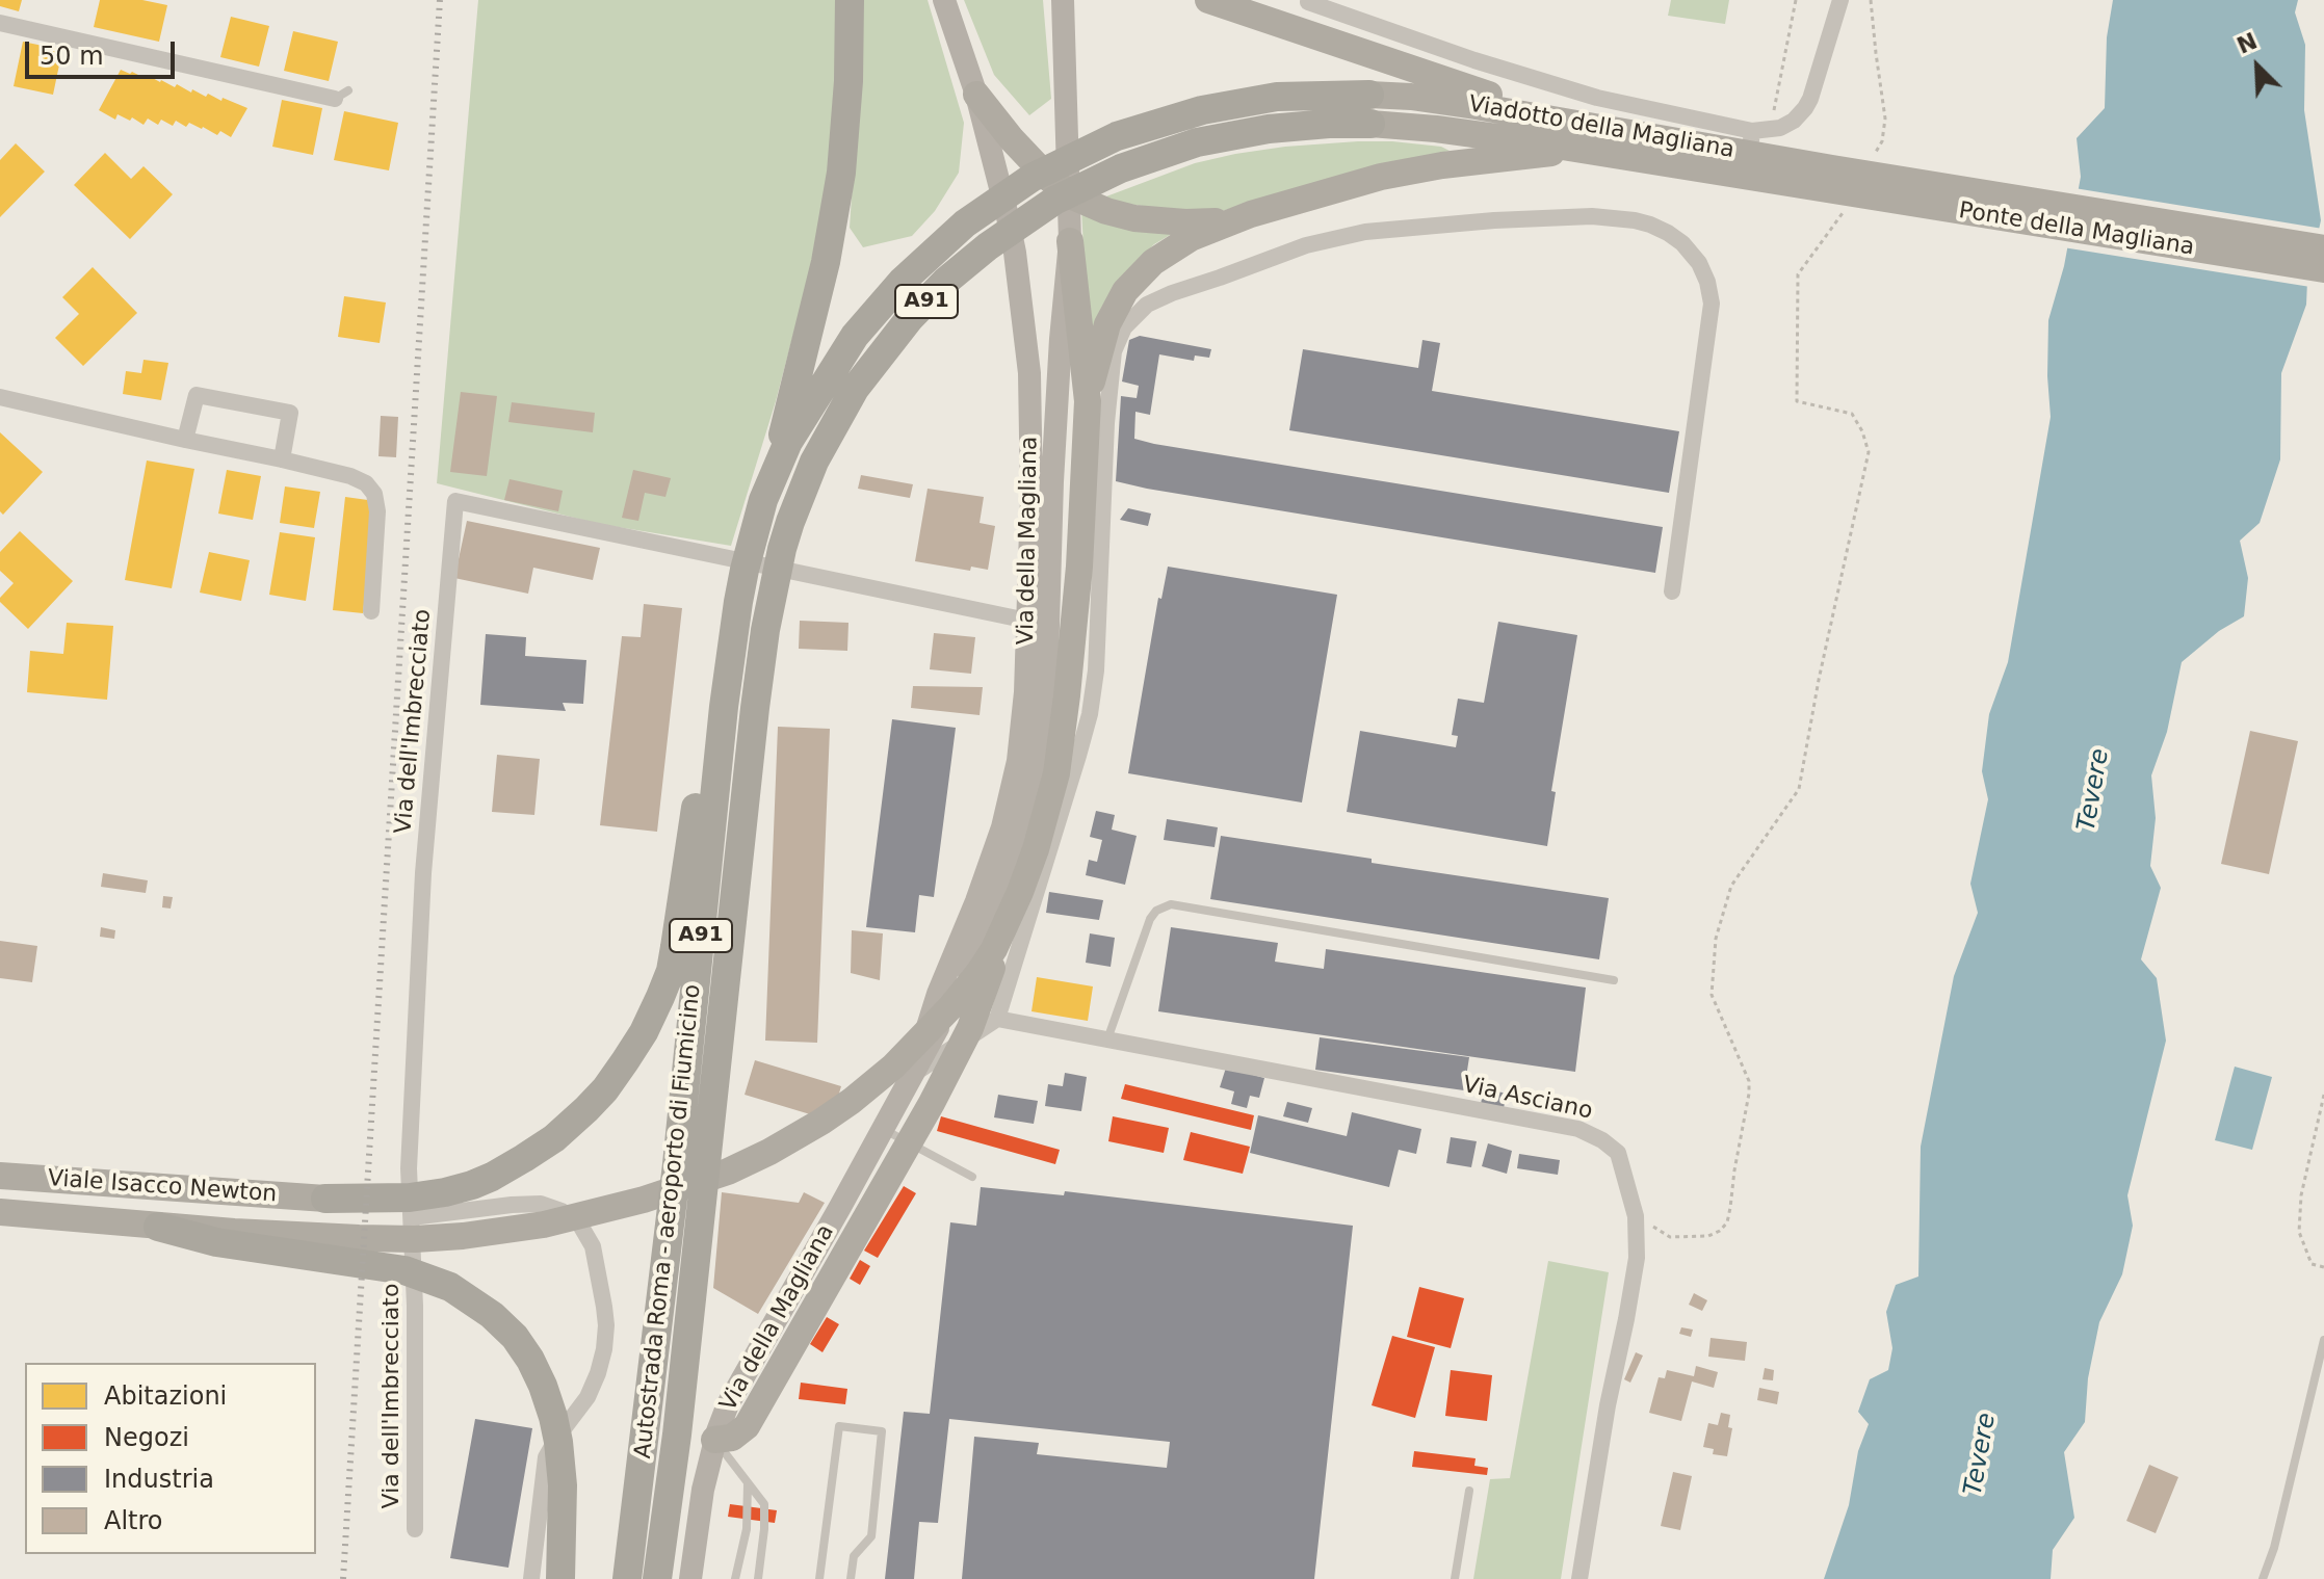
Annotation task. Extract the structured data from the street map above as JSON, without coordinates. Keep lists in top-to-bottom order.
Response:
{
  "streets": {
    "highway": [
      "Viadotto della Magliana",
      "Ponte della Magliana",
      "A91",
      "Viale Isacco Newton",
      "Autostrada Roma - aeroporto di Fiumicino"
    ],
    "main road": ["Via della Magliana"],
    "street": ["Via dell'Imbrecciato", "Via Asciano"]
  },
  "crossings": [
    ["Viadotto della Magliana", "Ponte della Magliana"],
    ["Viadotto della Magliana", "Autostrada Roma - aeroporto di Fiumicino"],
    ["Via della Magliana", "Via dell'Imbrecciato"],
    ["Via della Magliana", "Via Asciano"]
  ],
  "water": ["Tevere"],
  "legend": [
    "Abitazioni",
    "Negozi",
    "Industria",
    "Altro"
  ],
  "scale_bar": "50 m",
  "north": "top left"
}
